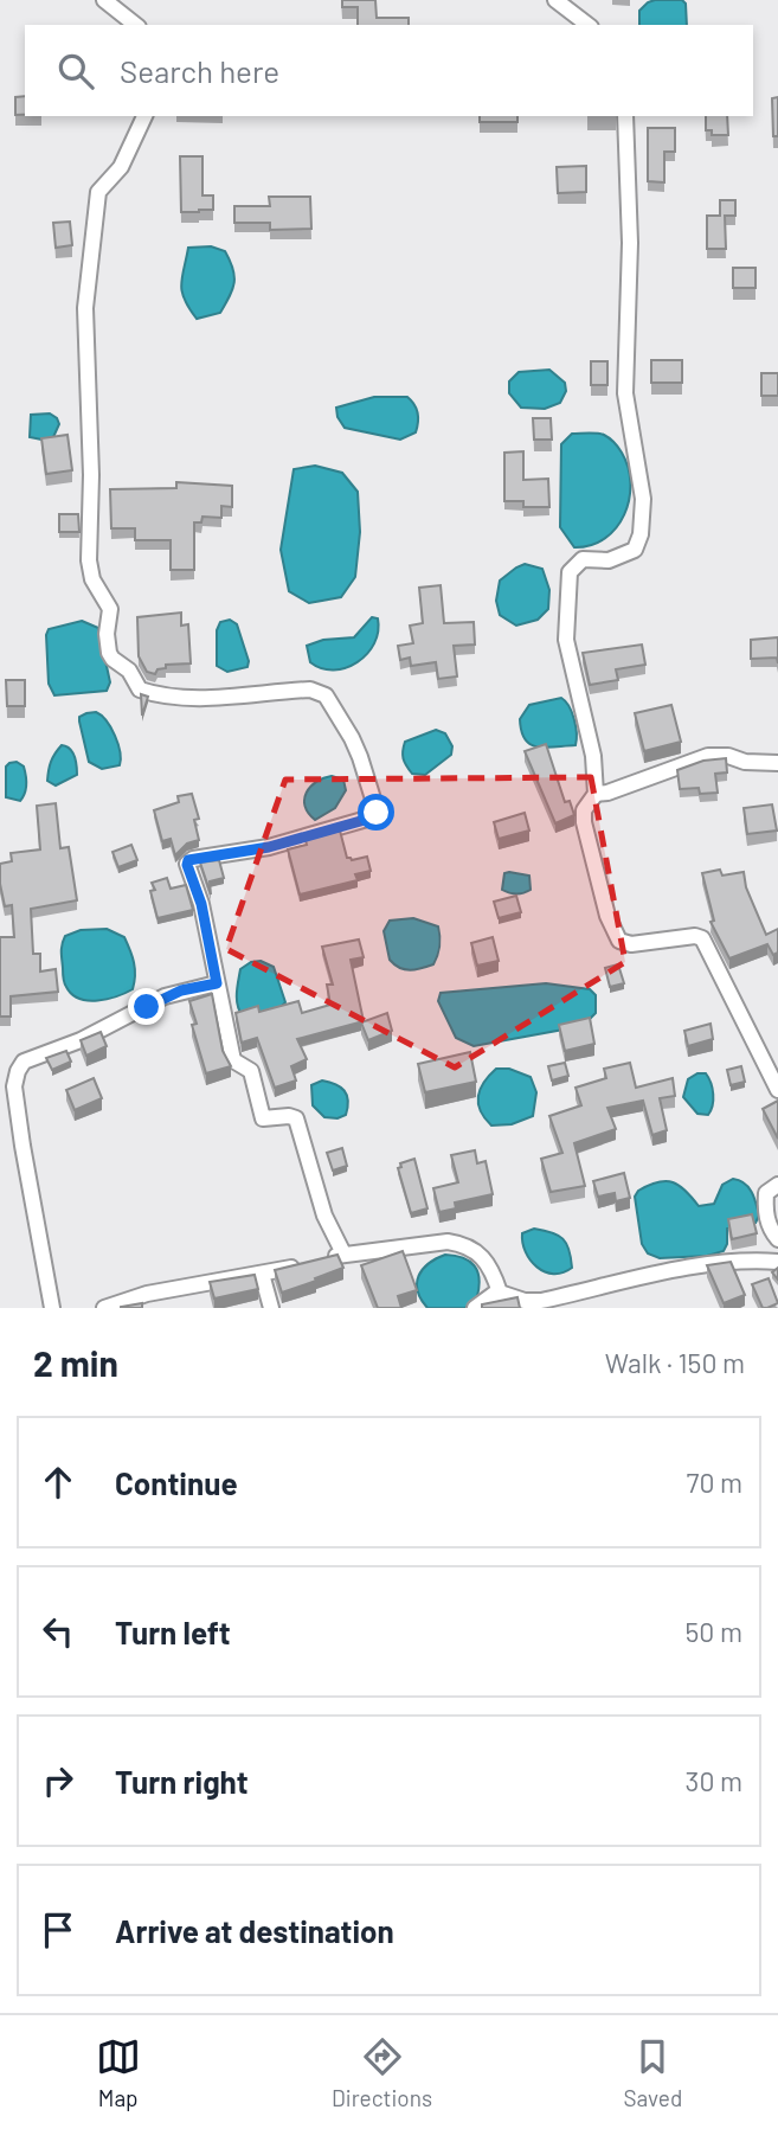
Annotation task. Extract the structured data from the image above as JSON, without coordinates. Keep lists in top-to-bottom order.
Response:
{
  "page": {
    "search": "Search here",
    "heading": ["2 min", "Walk · 150 m"],
    "list": [
      ["Continue", "70 m"],
      ["Turn left", "50 m"],
      ["Turn right", "30 m"],
      "Arrive at destination"
    ],
    "nav": ["Map", "Directions", "Saved"]
  }
}
